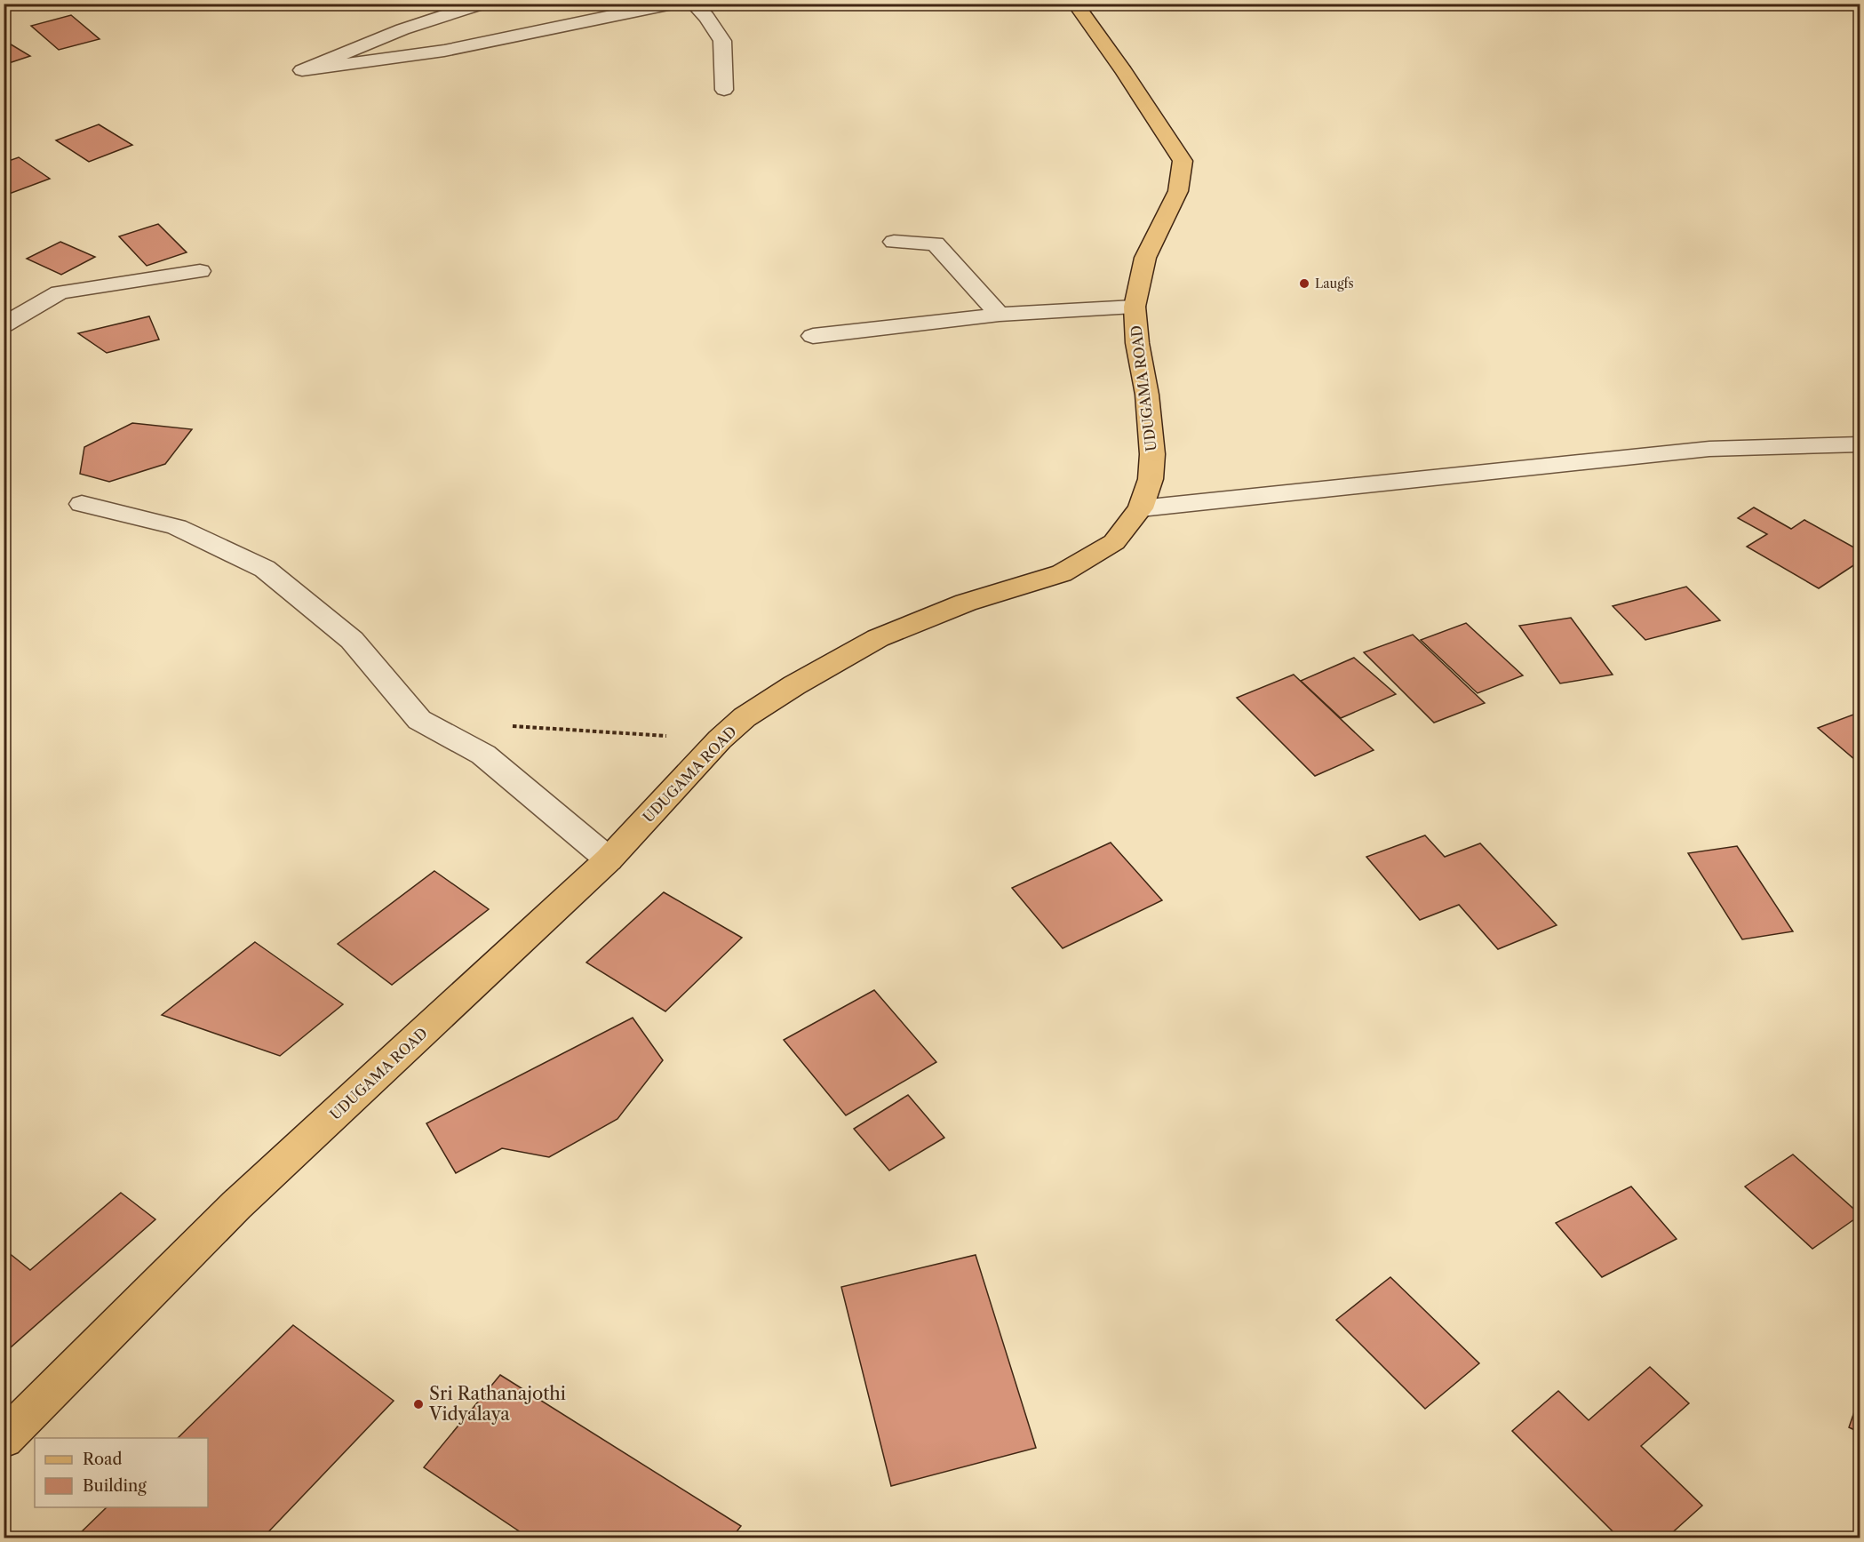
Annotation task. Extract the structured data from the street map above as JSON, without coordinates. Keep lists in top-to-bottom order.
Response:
{
  "streets": {
    "main road": ["UDUGAMA ROAD"]
  },
  "places": ["Laugfs", "Sri Rathanajothi Vidyalaya"],
  "legend": ["Road", "Building"]
}
